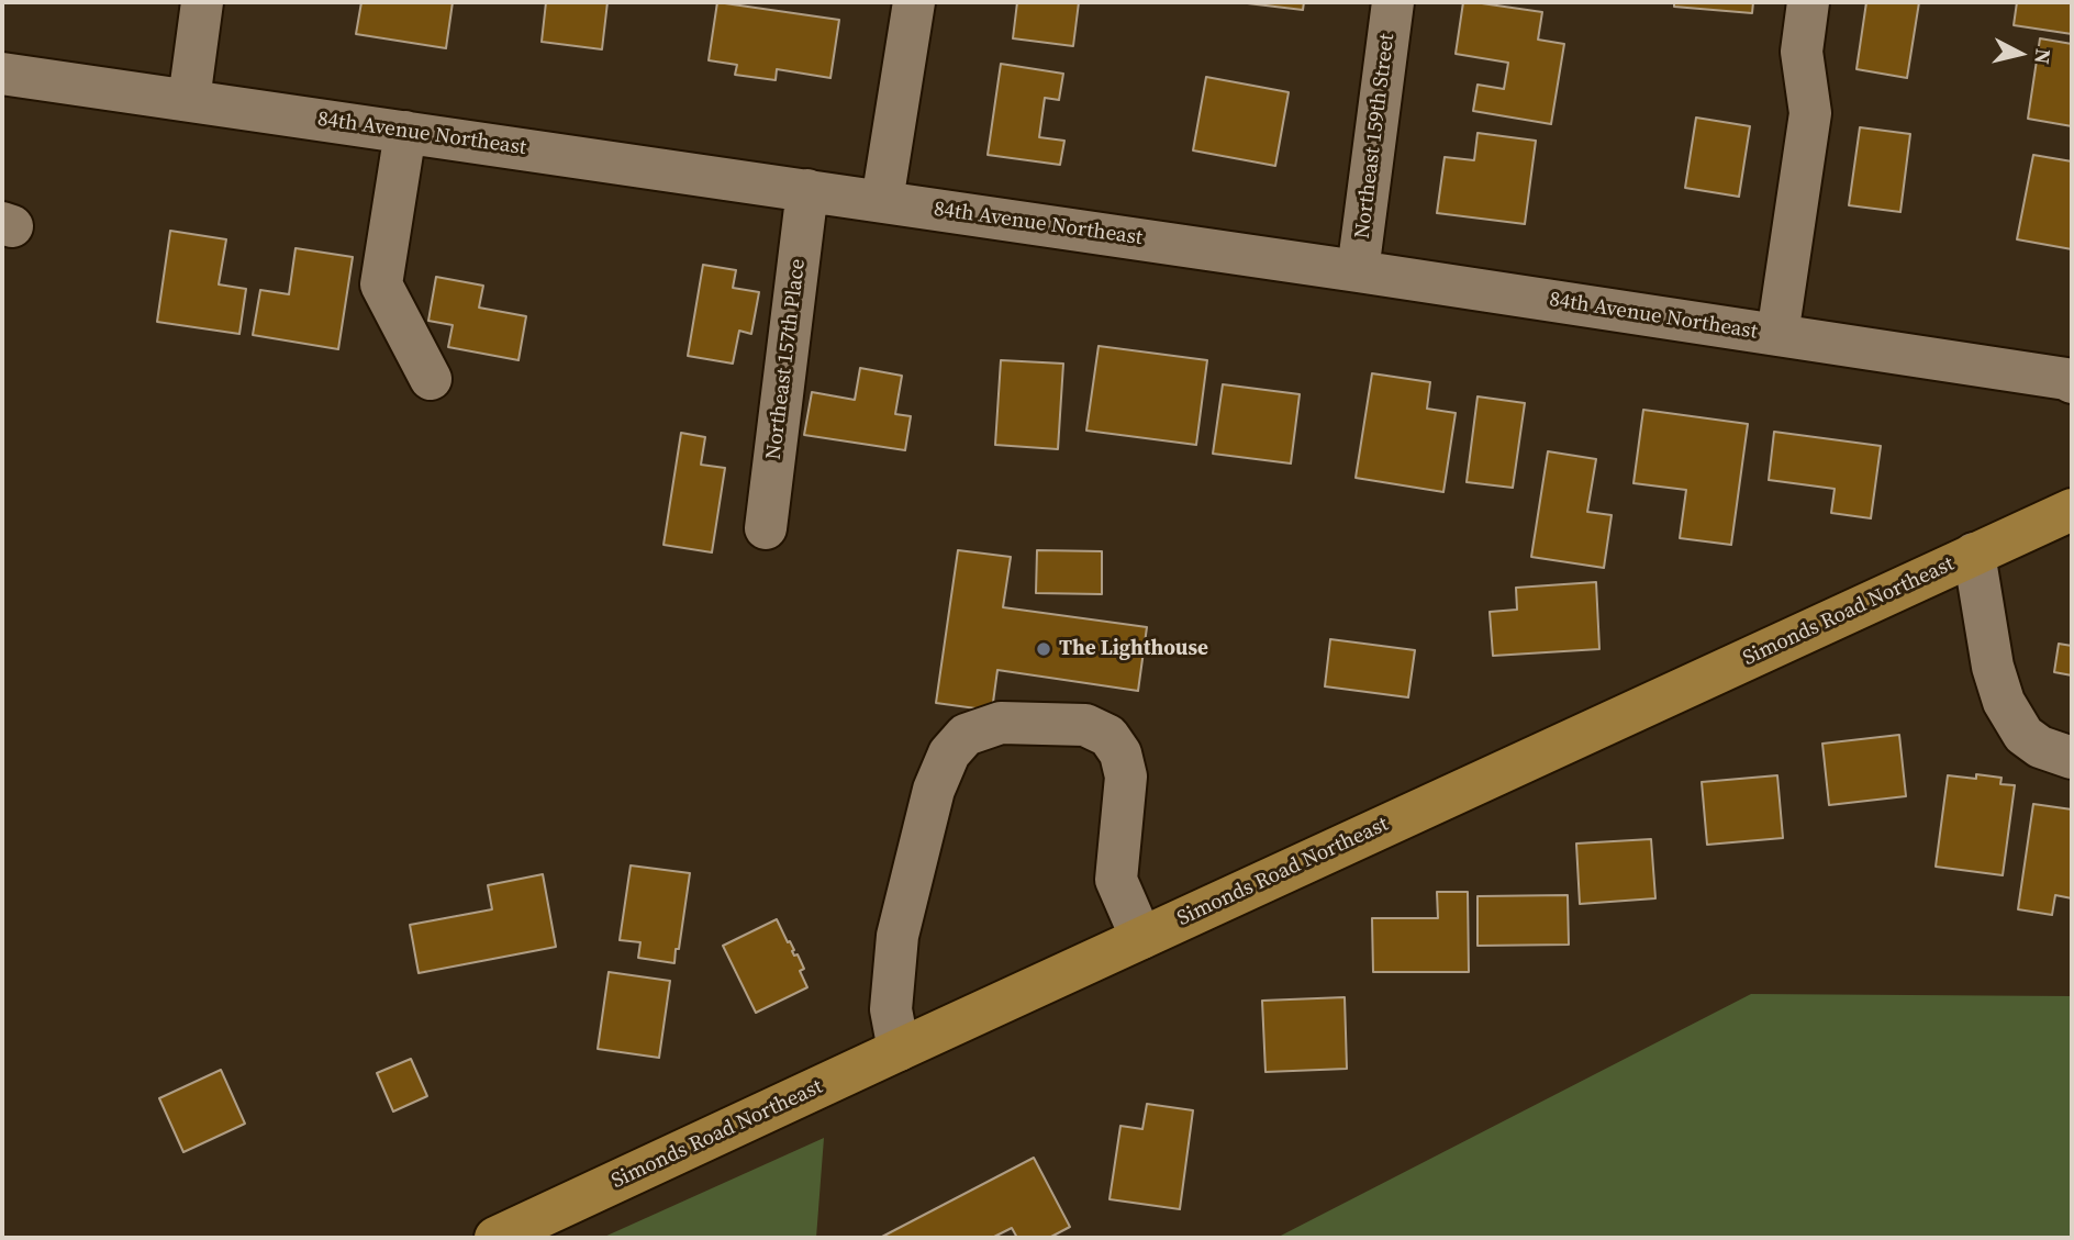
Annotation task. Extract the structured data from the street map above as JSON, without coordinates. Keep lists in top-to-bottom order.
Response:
{
  "streets": {
    "main road": ["Simonds Road Northeast"],
    "street": ["84th Avenue Northeast", "Northeast 159th Street", "Northeast 157th Place"]
  },
  "crossings": [
    ["84th Avenue Northeast", "Northeast 159th Street"],
    ["84th Avenue Northeast", "Northeast 157th Place"]
  ],
  "places": ["The Lighthouse"],
  "north": "right"
}
